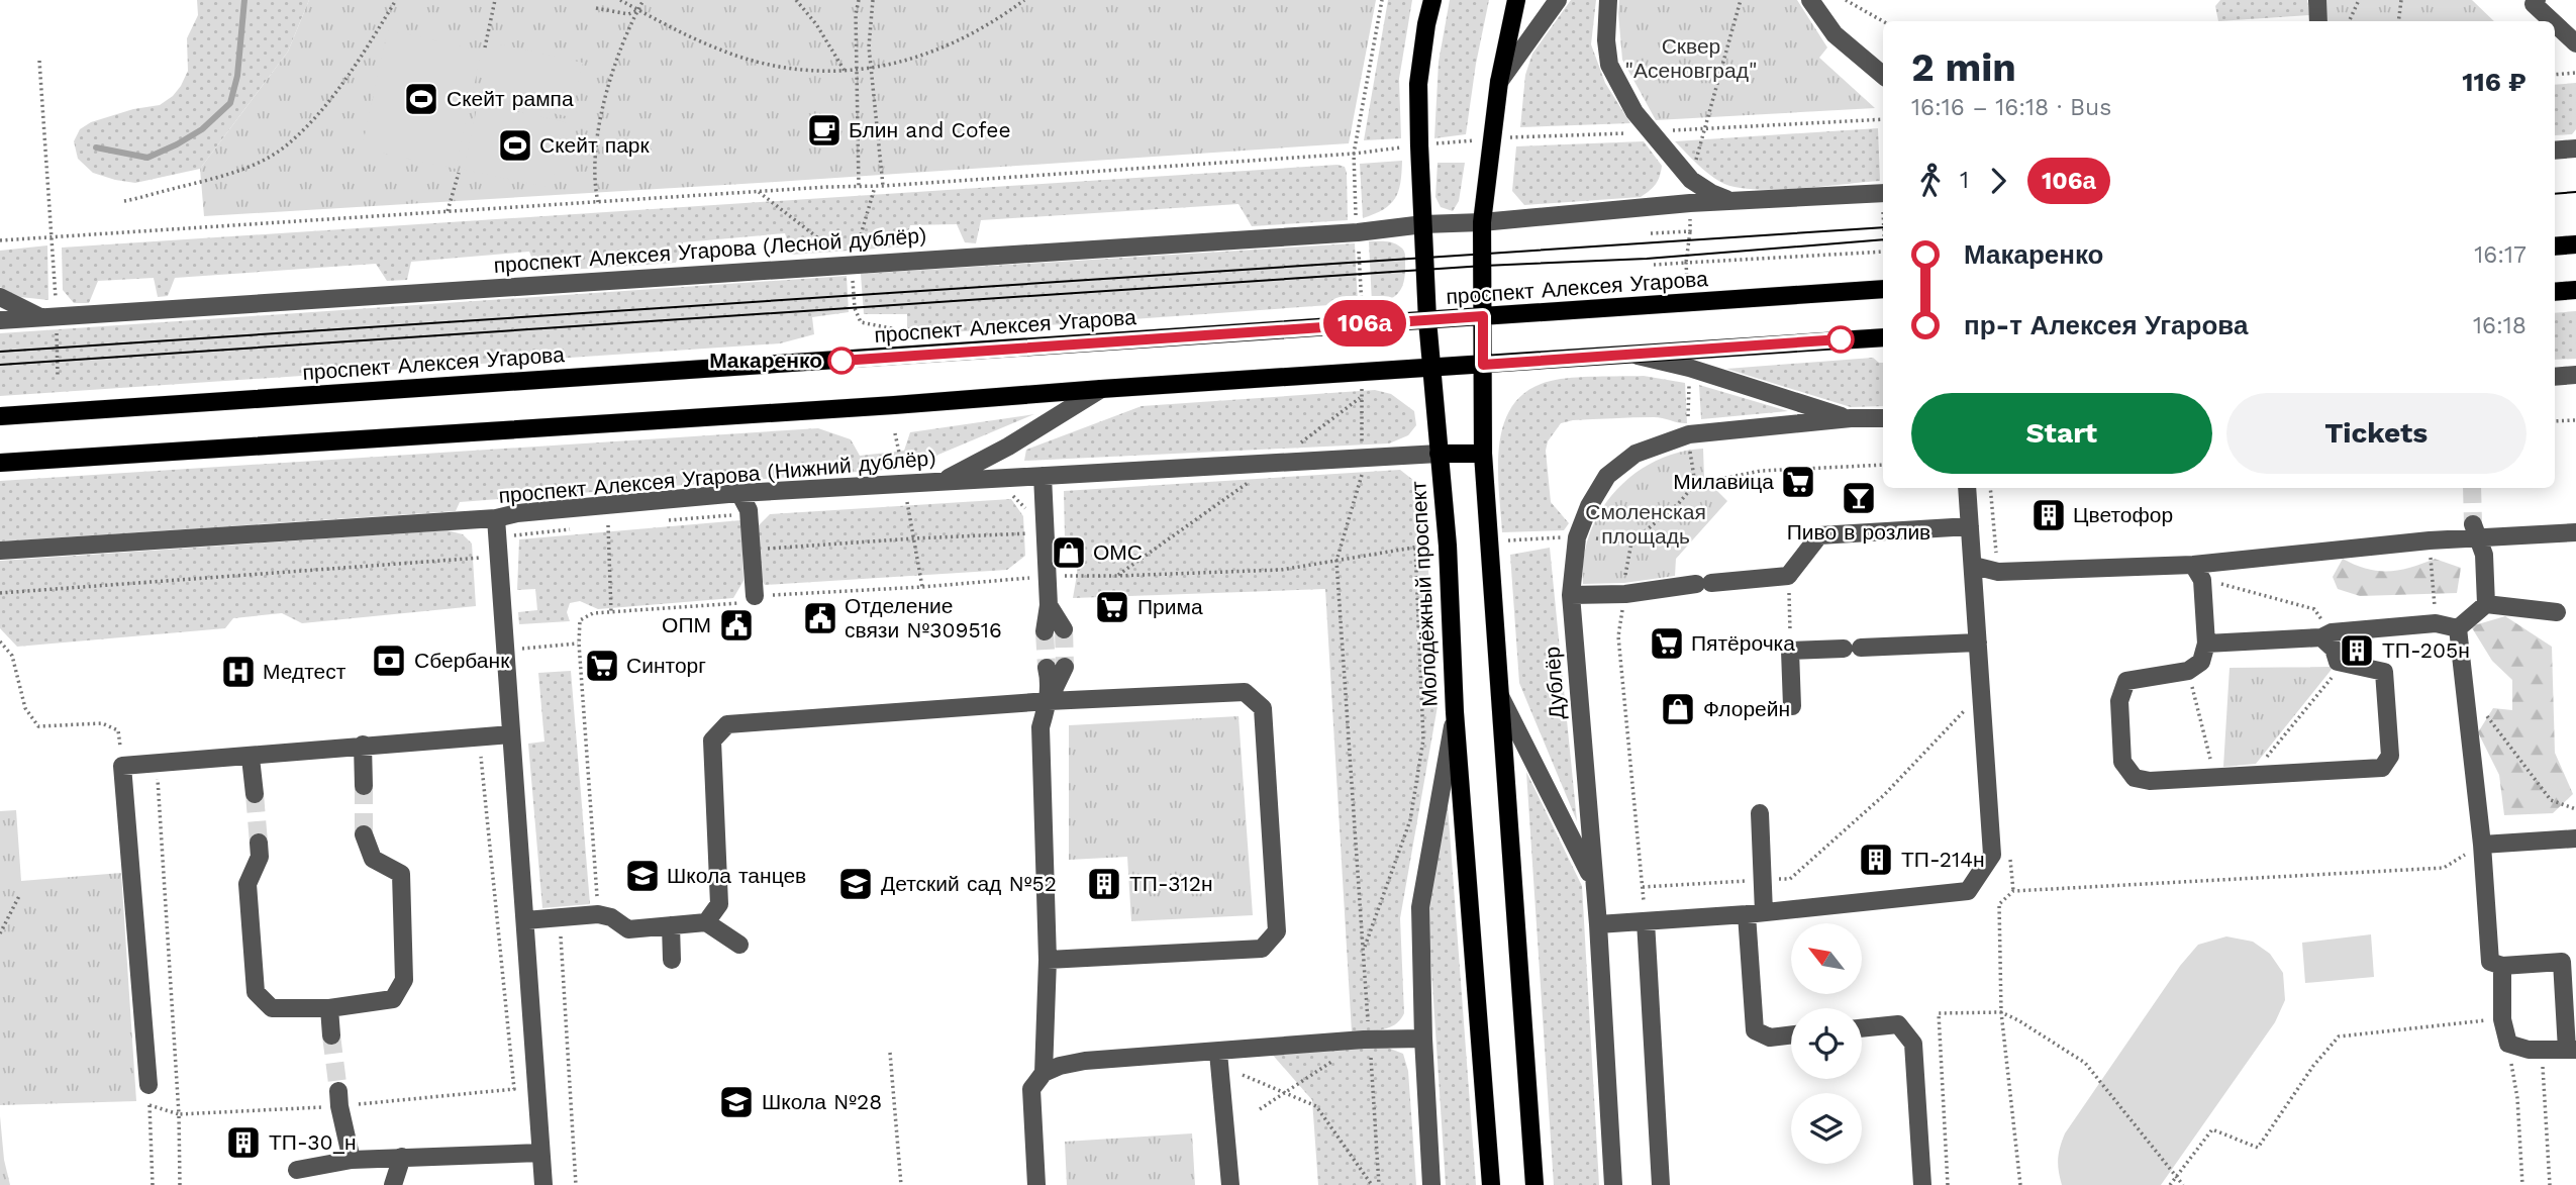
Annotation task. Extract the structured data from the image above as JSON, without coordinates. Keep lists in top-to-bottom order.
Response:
{
  "streets": {
    "main road": ["проспект Алексея Угарова", "Молодёжный проспект"],
    "street": ["проспект Алексея Угарова (Лесной дублёр)", "проспект Алексея Угарова (Нижний дублёр)", "Дублёр"]
  },
  "crossings": [
    ["проспект Алексея Угарова (Лесной дублёр)", "Молодёжный проспект"],
    ["проспект Алексея Угарова", "Молодёжный проспект"],
    ["проспект Алексея Угарова (Нижний дублёр)", "Молодёжный проспект"]
  ],
  "parks": ["Сквер \"Асеновград\"", "Смоленская площадь"],
  "places": {
    "sports": ["Скейт рампа", "Скейт парк"],
    "cafe": ["Блин and Cofee"],
    "other": ["Макаренко"],
    "supermarket": [
      "Милавица",
      "Прима",
      "Пятёрочка",
      "Синторг"
    ],
    "bar": ["Пиво в розлив"],
    "building": [
      "Цветофор",
      "ТП-205н",
      "ТП-214н",
      "ТП-312н",
      "ТП-30_н"
    ],
    "shop": ["ОМС", "Флорейн"],
    "public building": ["Отделение связи №309516", "ОПМ"],
    "bank": ["Сбербанк"],
    "hospital": ["Медтест"],
    "school or university": ["Школа танцев", "Детский сад №52", "Школа №28"]
  },
  "lines": ["bus line 106а"],
  "north": "top left",
  "page": {
    "on_map": "106а",
    "heading": ["2 min", "16:16 – 16:18 · Bus", "116 ₽"],
    "legs": ["1", "106а"],
    "list": [
      {
        "name": "Макаренко",
        "value": "16:17"
      },
      {
        "name": "пр-т Алексея Угарова",
        "value": "16:18"
      }
    ],
    "buttons": ["Start", "Tickets"]
  }
}
